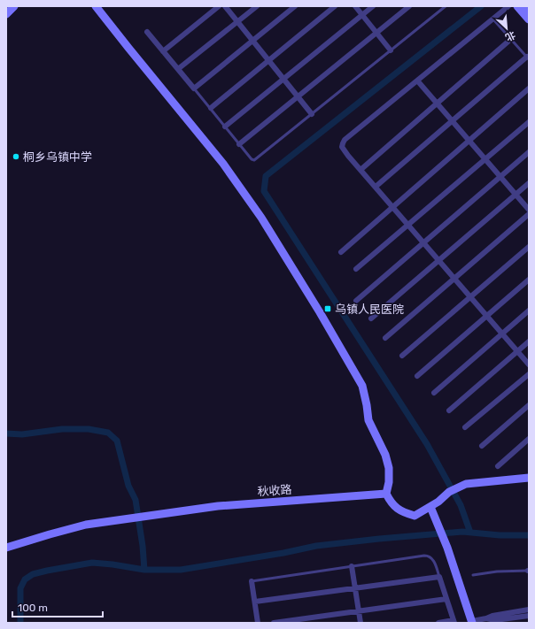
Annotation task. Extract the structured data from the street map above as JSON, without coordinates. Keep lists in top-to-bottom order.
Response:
{
  "streets": {
    "street": ["秋收路"]
  },
  "places": {
    "other": ["桐乡乌镇中学"],
    "transit": ["乌镇人民医院"]
  },
  "scale_bar": "100 m",
  "north": "bottom right"
}
